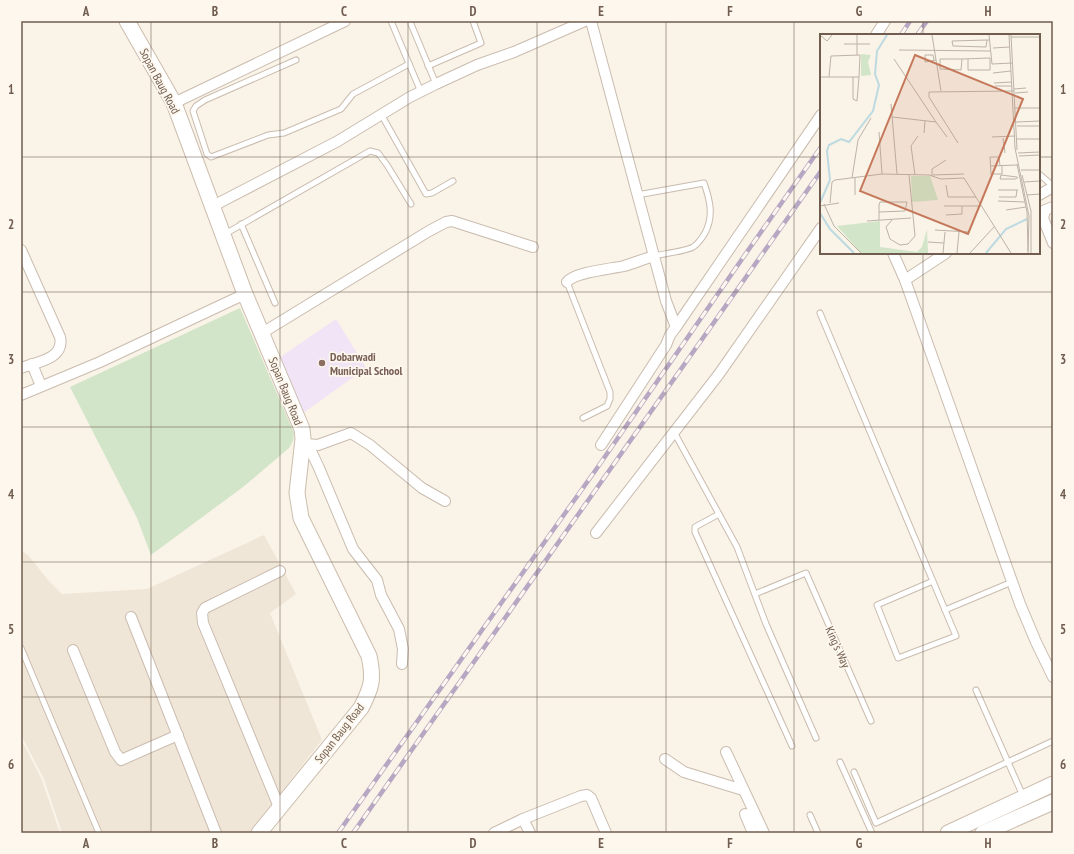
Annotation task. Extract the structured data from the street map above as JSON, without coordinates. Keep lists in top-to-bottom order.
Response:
{
  "streets": {
    "street": ["Sopan Baug Road"],
    "lane": ["King's Way"]
  },
  "places": ["Dobarwadi Municipal School"],
  "grid": {
    "columns": [
      "A",
      "B",
      "C",
      "D",
      "E",
      "F",
      "G",
      "H"
    ],
    "rows": [
      "1",
      "2",
      "3",
      "4",
      "5",
      "6"
    ]
  }
}
